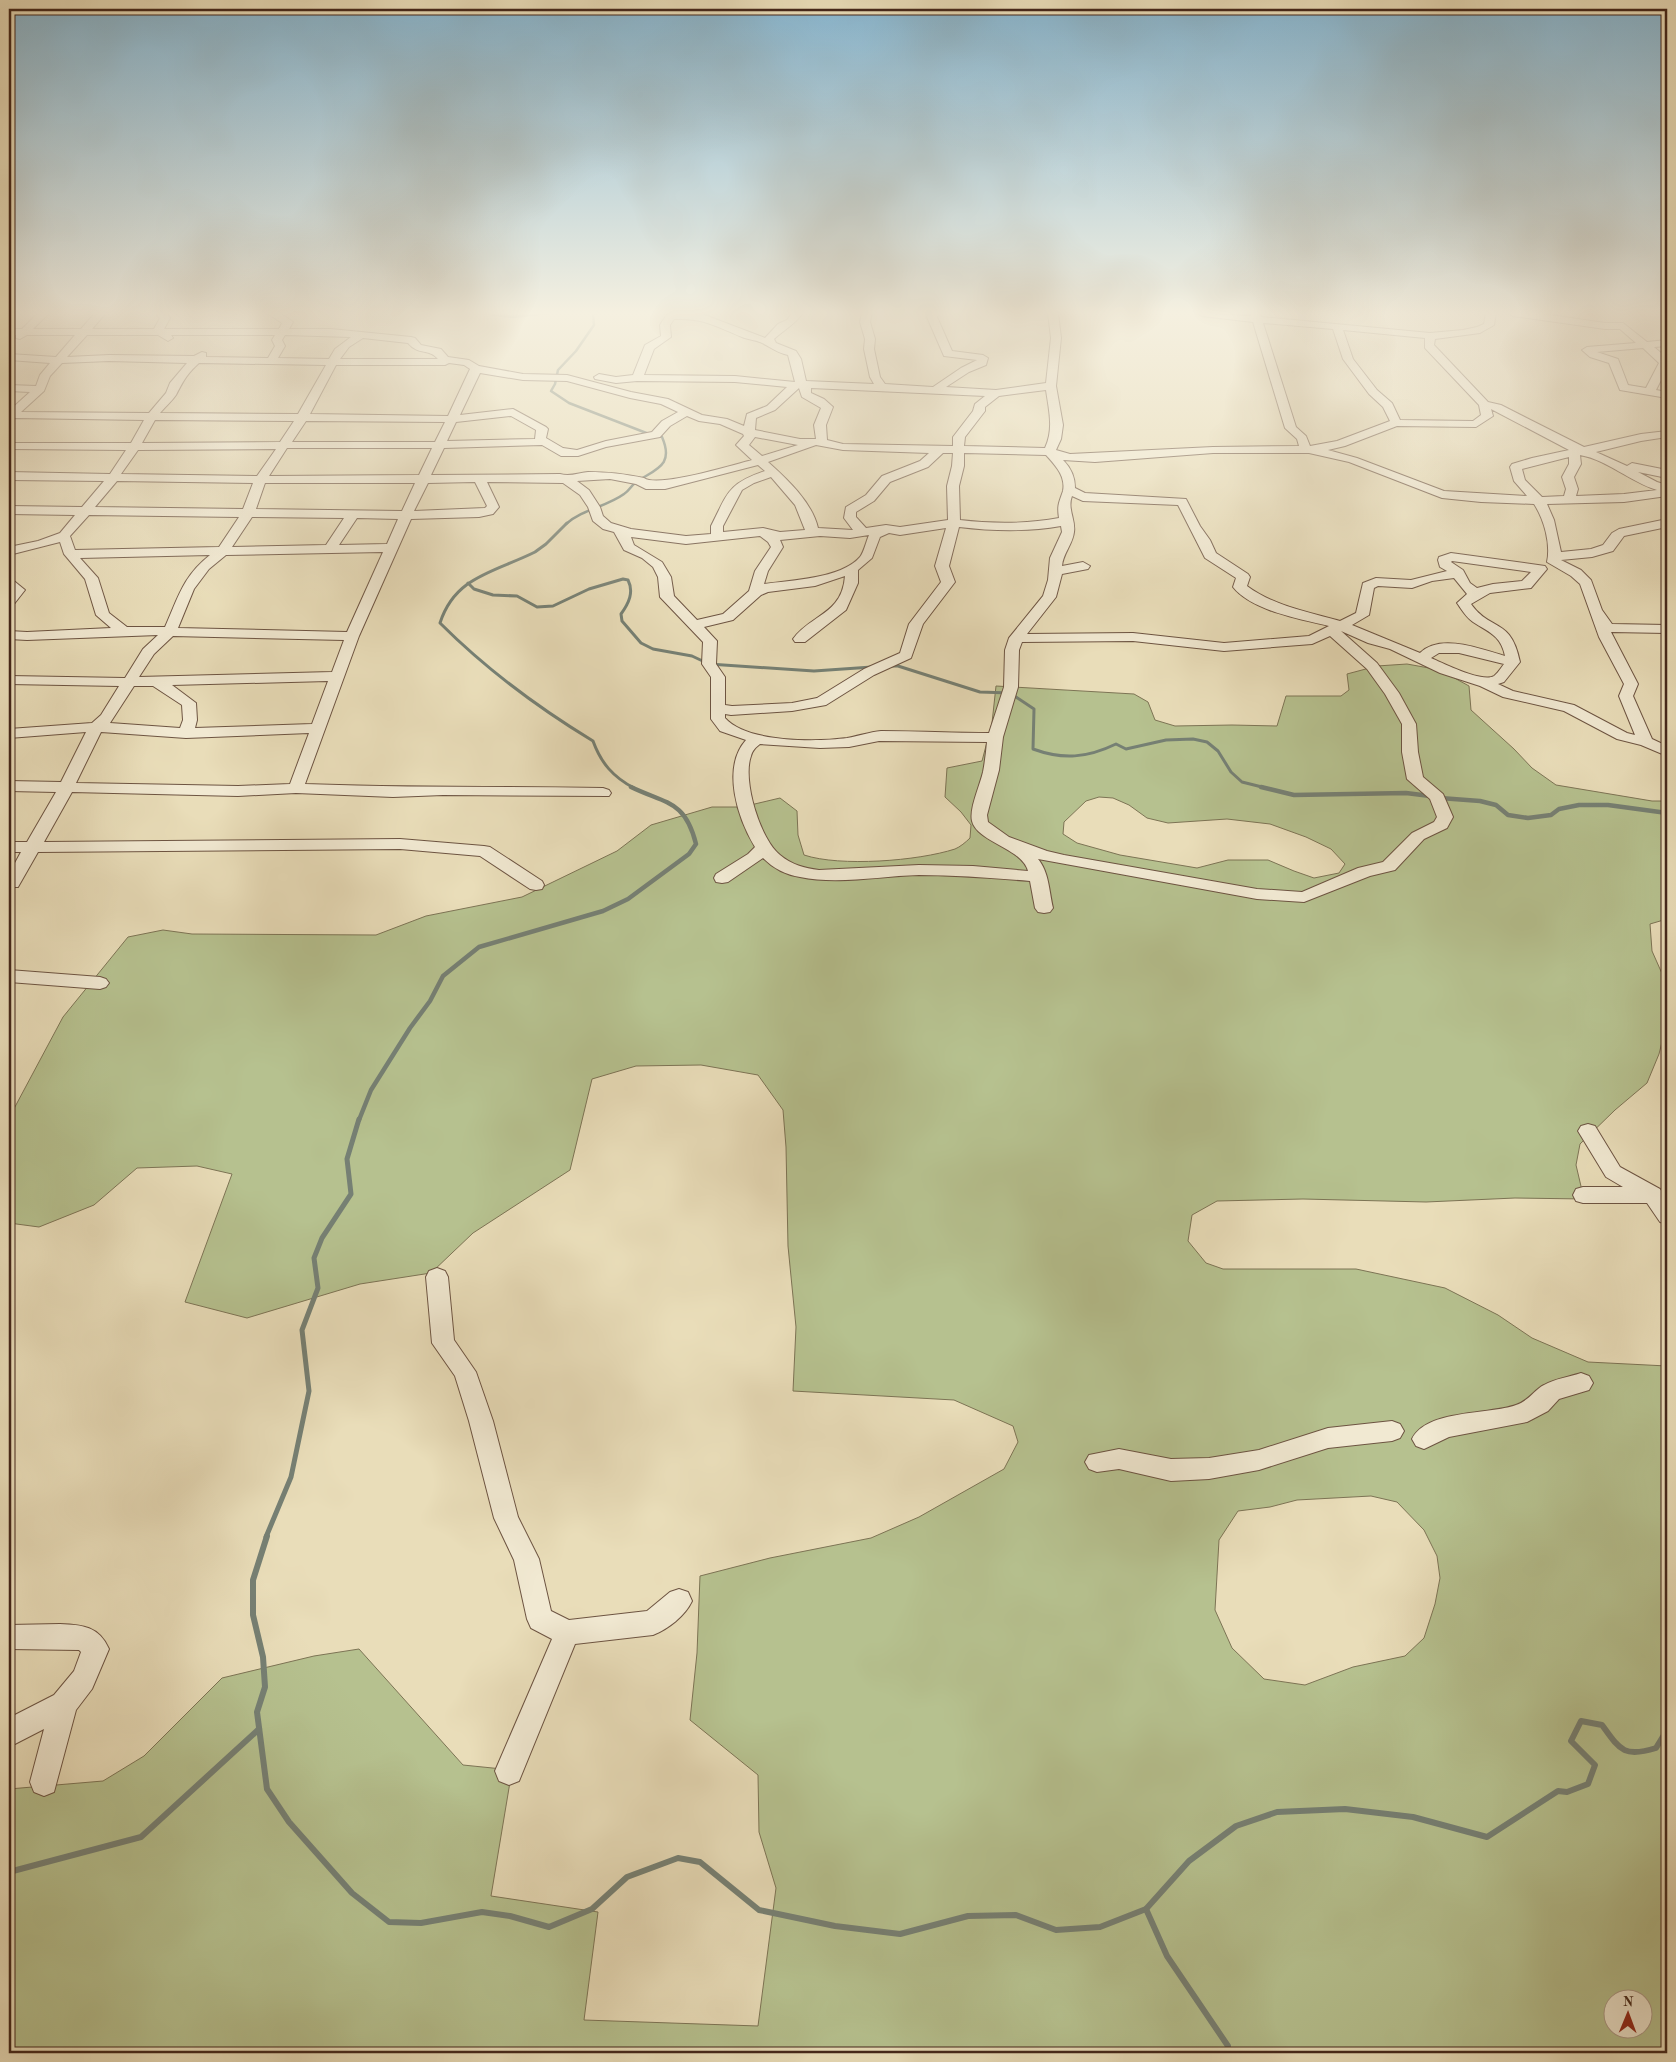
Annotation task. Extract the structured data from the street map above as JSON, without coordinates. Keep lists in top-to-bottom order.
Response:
{
  "north": "top"
}
